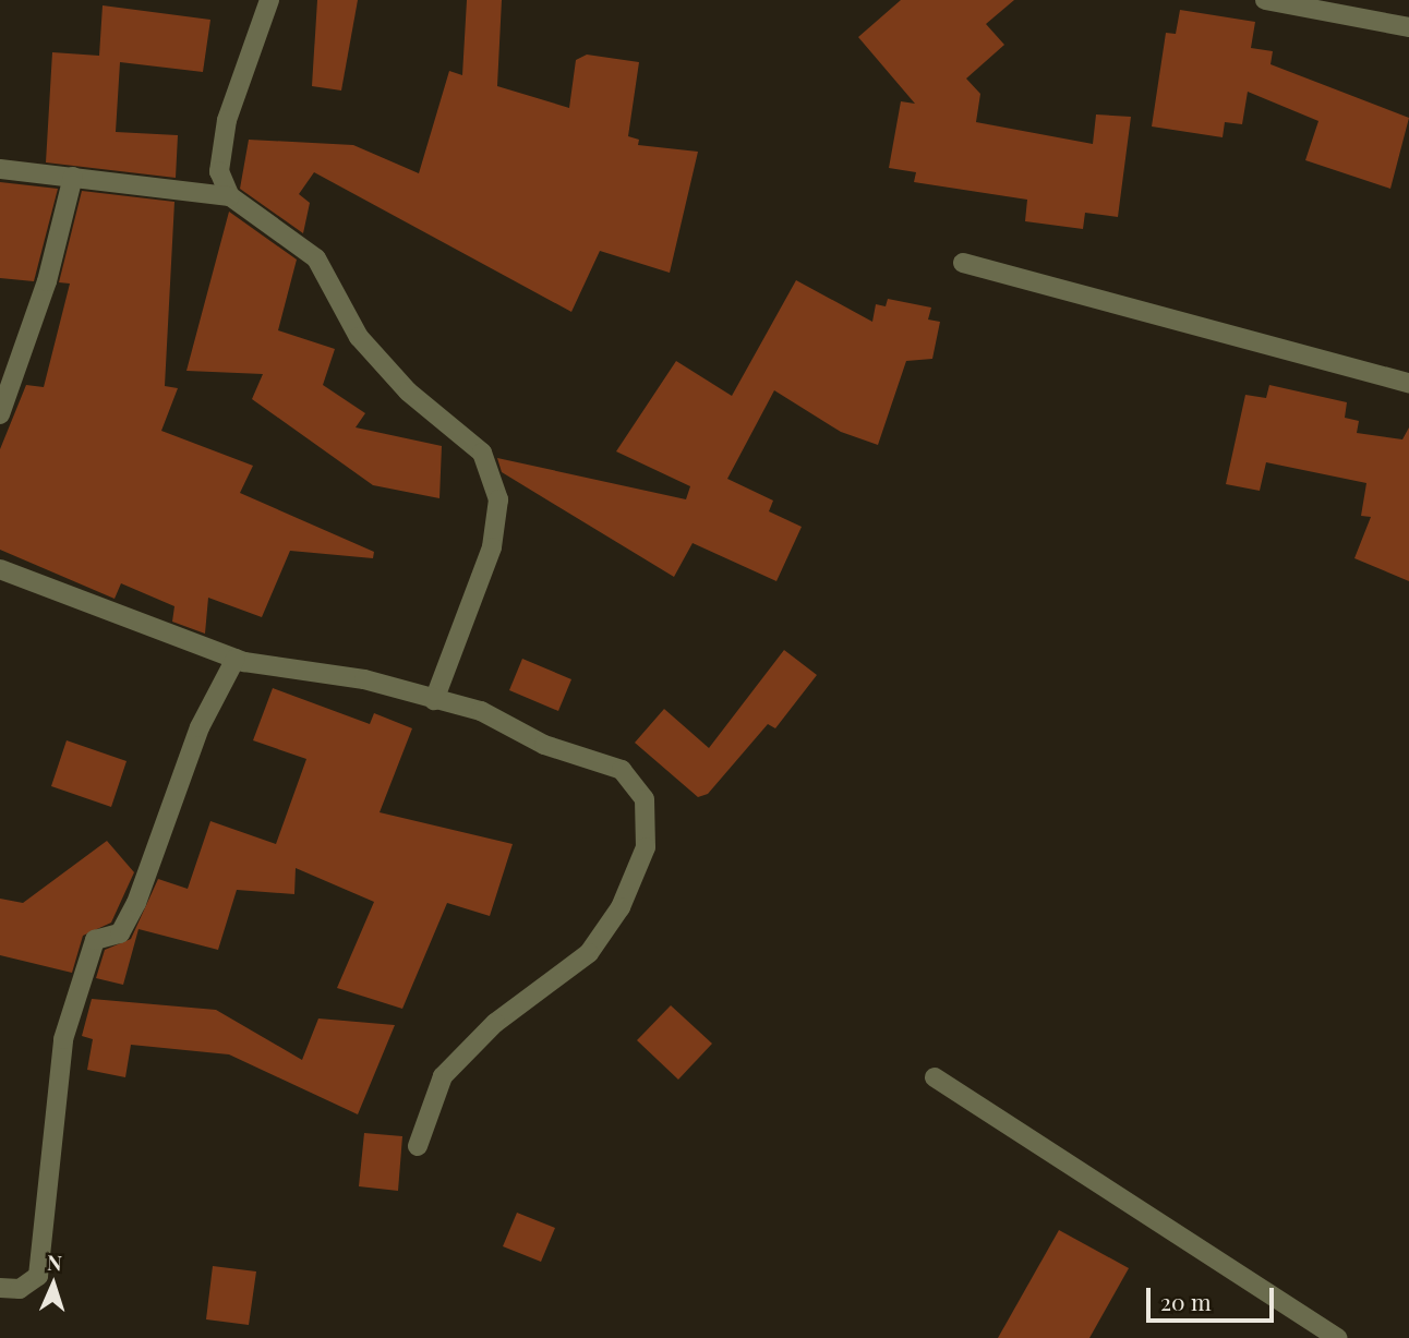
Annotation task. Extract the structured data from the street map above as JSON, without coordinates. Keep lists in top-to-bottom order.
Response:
{
  "scale_bar": "20 m",
  "north": "top"
}
